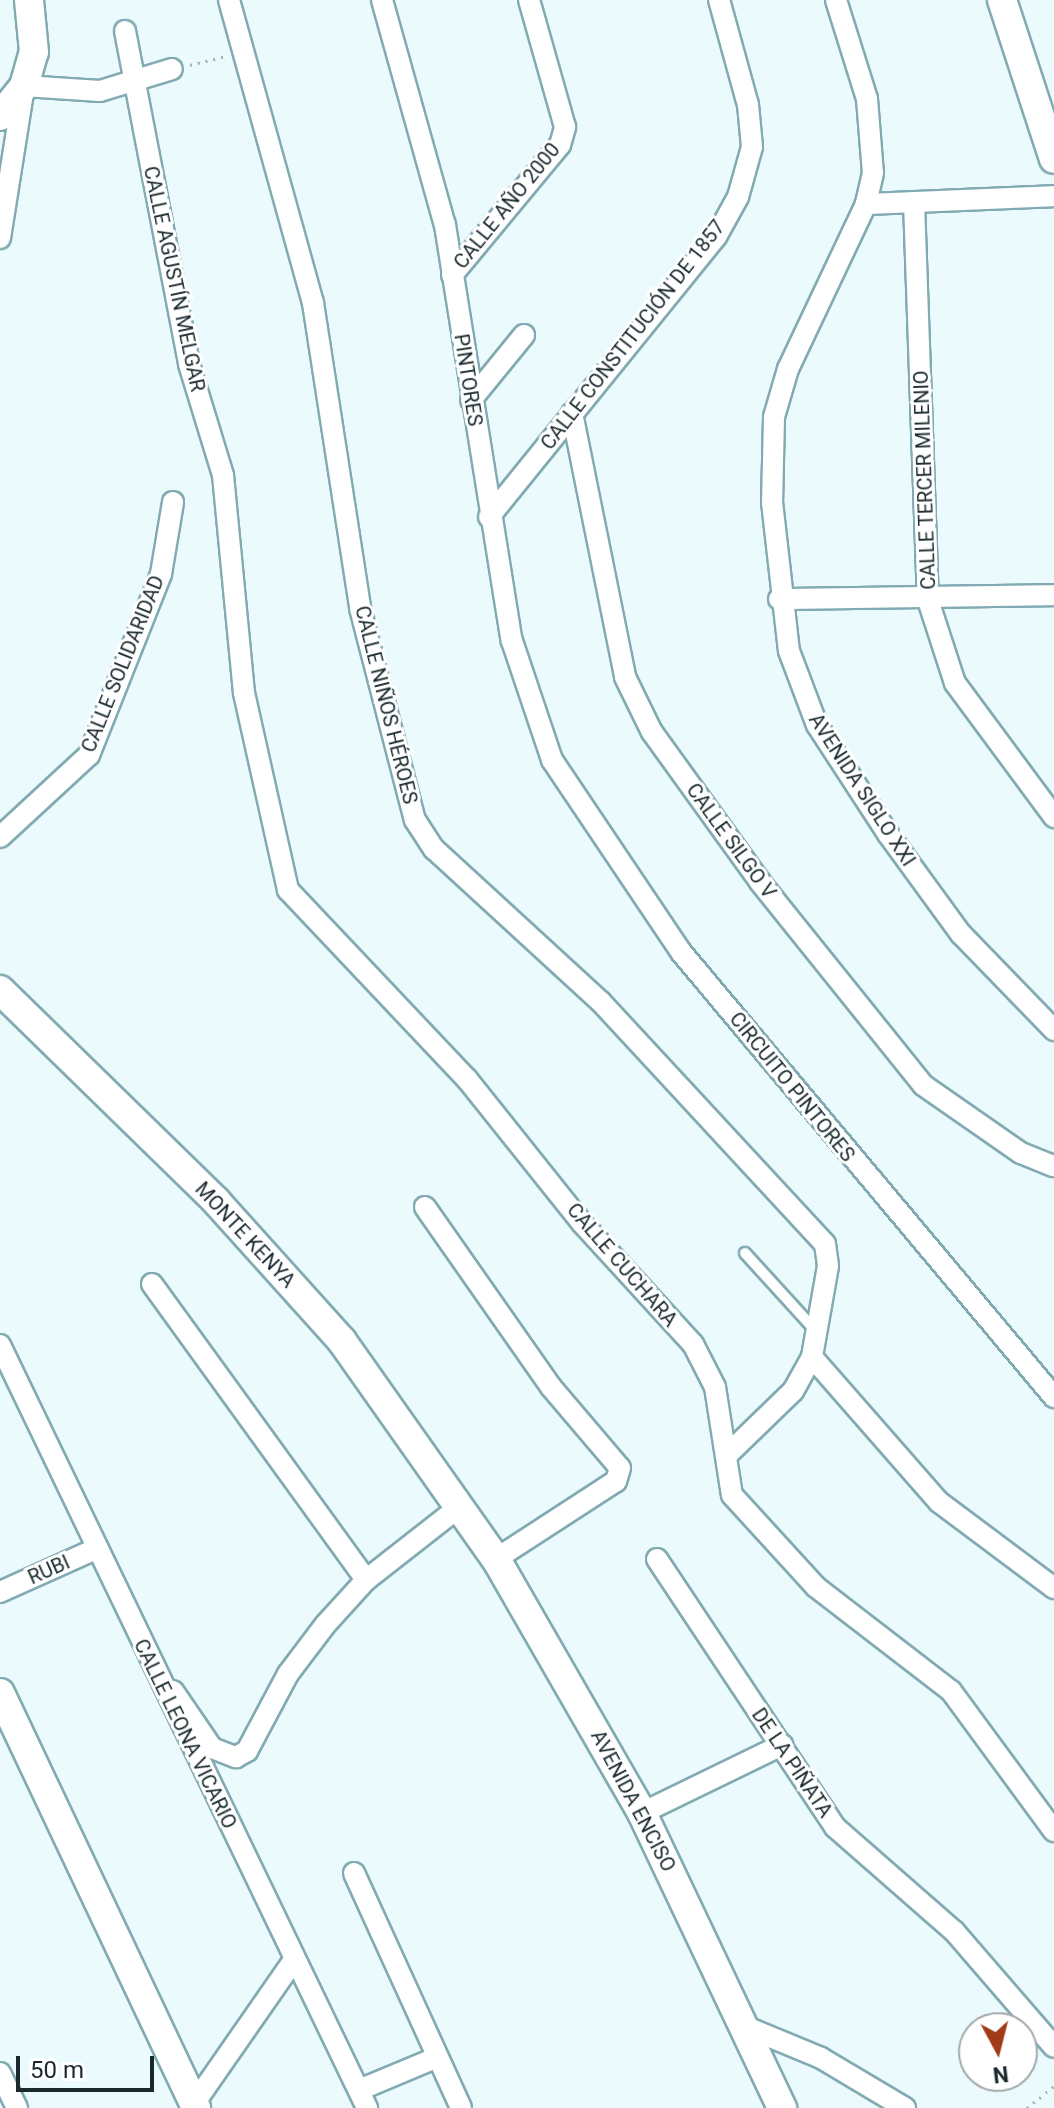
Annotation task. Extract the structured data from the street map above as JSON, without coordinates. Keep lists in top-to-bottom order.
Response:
{
  "streets": {
    "main road": ["MONTE KENYA", "AVENIDA ENCISO"],
    "street": [
      "CALLE AÑO 2000",
      "CALLE AGUSTÍN MELGAR",
      "CALLE CONSTITUCIÓN DE 1857",
      "PINTORES",
      "CALLE TERCER MILENIO",
      "CALLE SOLIDARIDAD",
      "CALLE NIÑOS HÉROES",
      "AVENIDA SIGLO XXI",
      "CALLE SILGO V",
      "CIRCUITO PINTORES",
      "CALLE CUCHARA",
      "RUBI",
      "CALLE LEONA VICARIO",
      "DE LA PIÑATA"
    ]
  },
  "crossings": [
    ["CALLE AÑO 2000", "PINTORES"],
    ["CALLE AGUSTÍN MELGAR", "CALLE CUCHARA"],
    ["CALLE CONSTITUCIÓN DE 1857", "PINTORES"],
    ["CALLE CONSTITUCIÓN DE 1857", "CALLE SILGO V"],
    ["PINTORES", "CIRCUITO PINTORES"],
    ["MONTE KENYA", "AVENIDA ENCISO"],
    ["RUBI", "CALLE LEONA VICARIO"]
  ],
  "scale_bar": "50 m",
  "north": "bottom"
}
